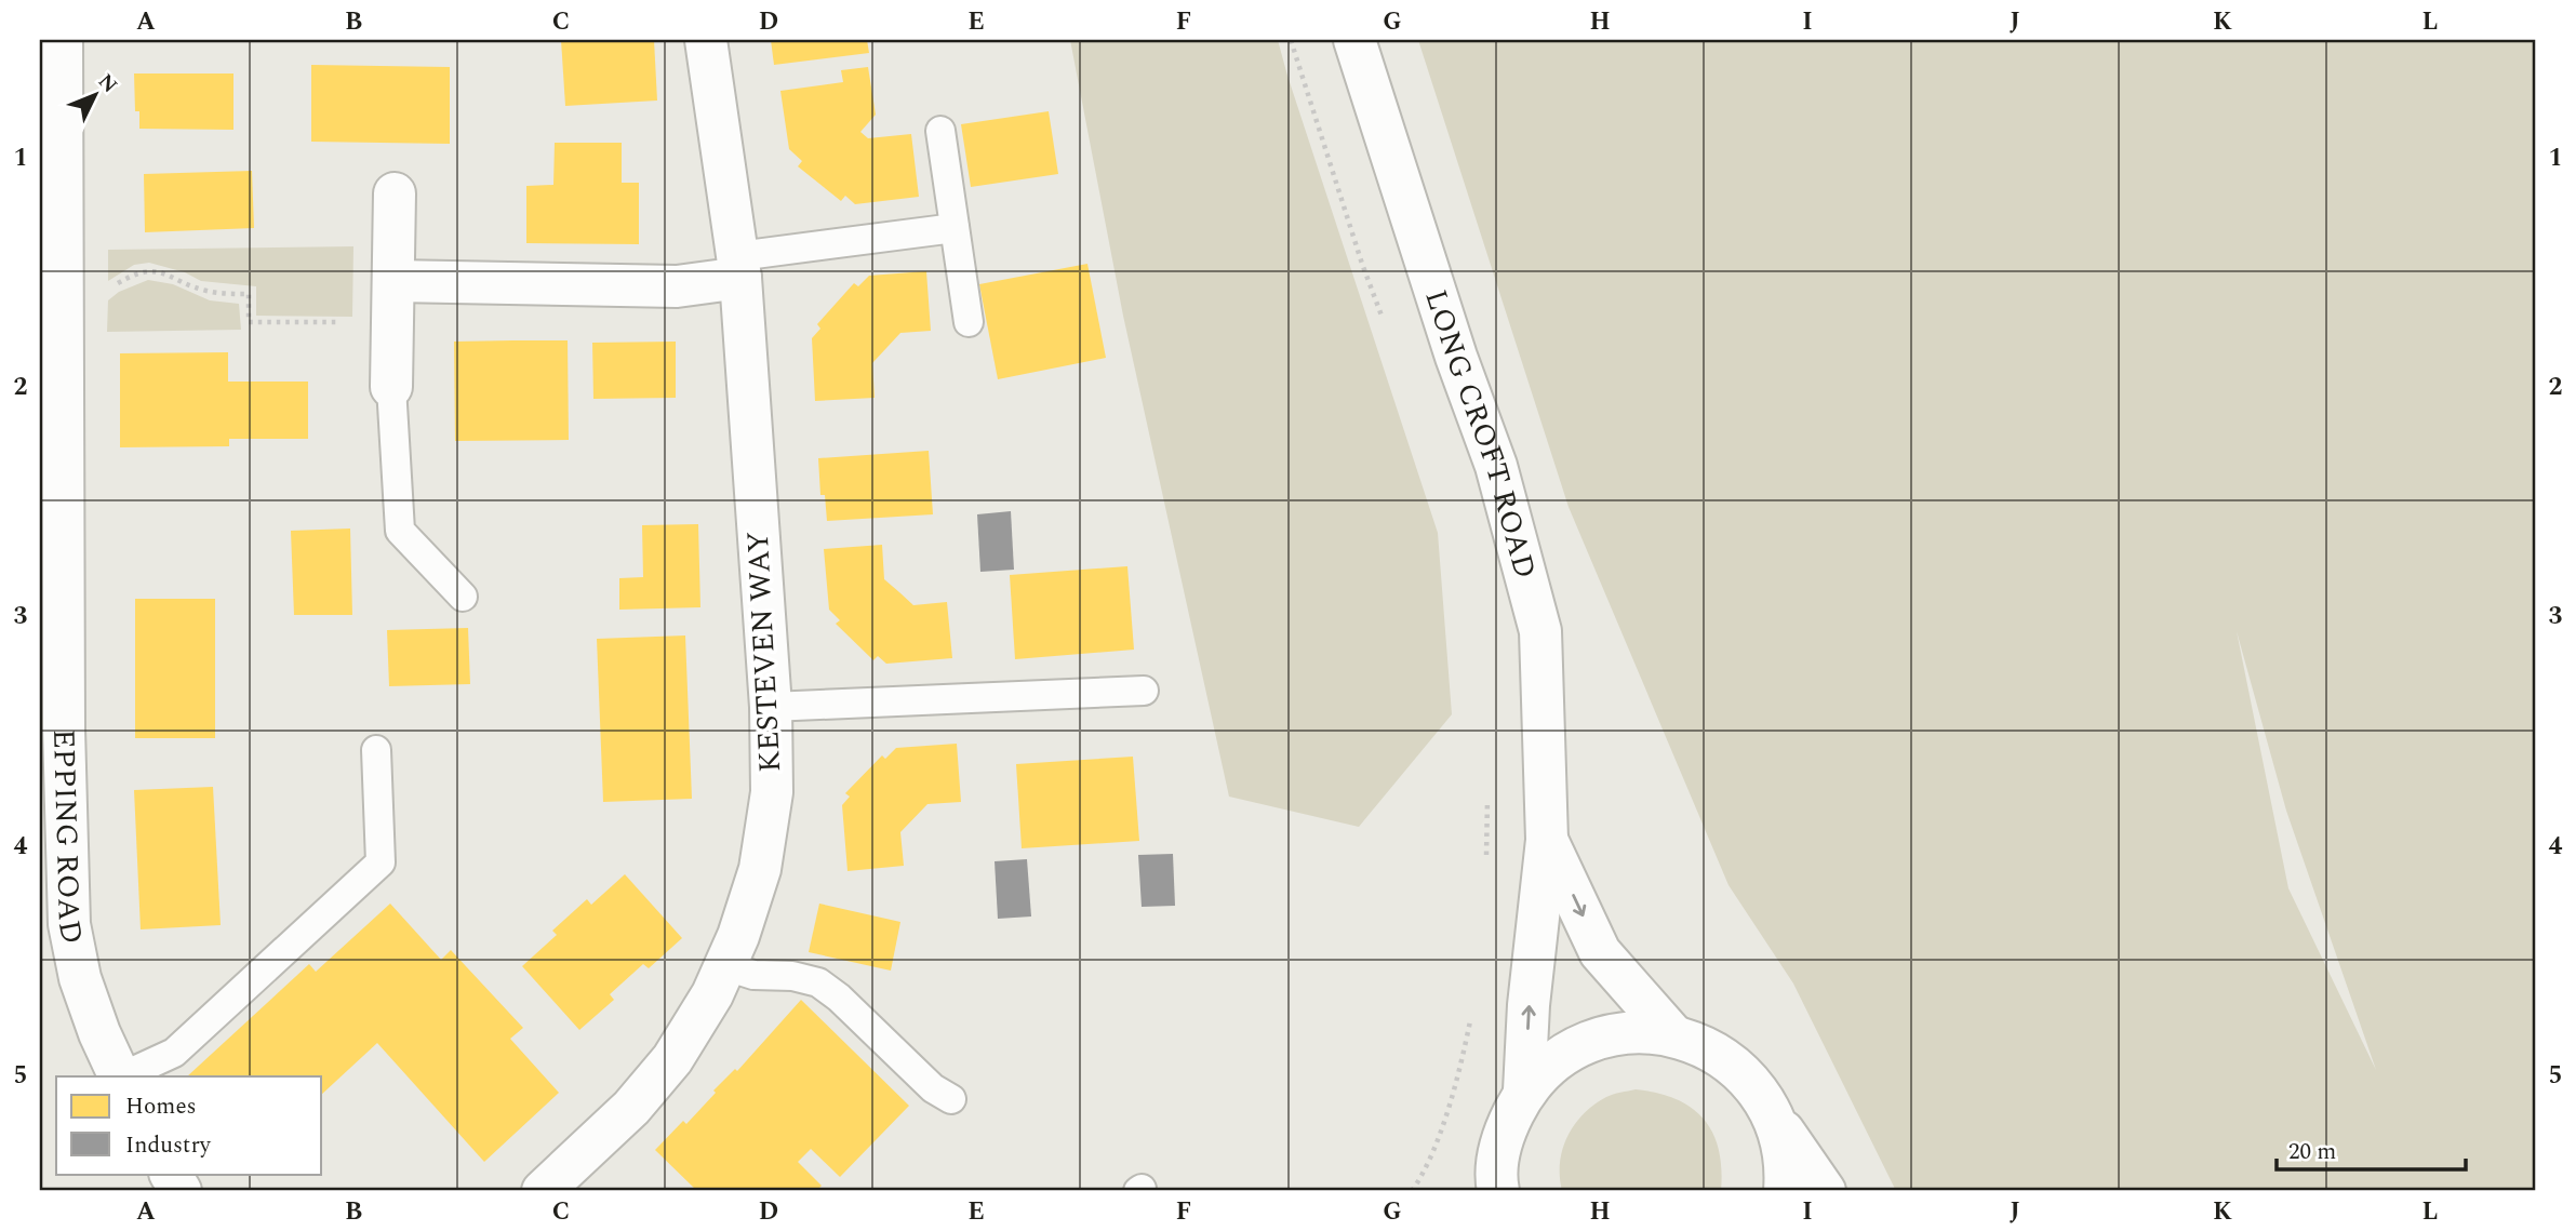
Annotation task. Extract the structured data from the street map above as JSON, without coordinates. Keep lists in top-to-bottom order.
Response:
{
  "streets": {
    "street": ["LONG CROFT ROAD", "KESTEVEN WAY", "EPPING ROAD"]
  },
  "legend": ["Homes", "Industry"],
  "scale_bar": "20 m",
  "north": "top right",
  "grid": {
    "columns": [
      "A",
      "B",
      "C",
      "D",
      "E",
      "F",
      "G",
      "H",
      "I",
      "J",
      "K",
      "L"
    ],
    "rows": [
      "1",
      "2",
      "3",
      "4",
      "5"
    ]
  }
}
